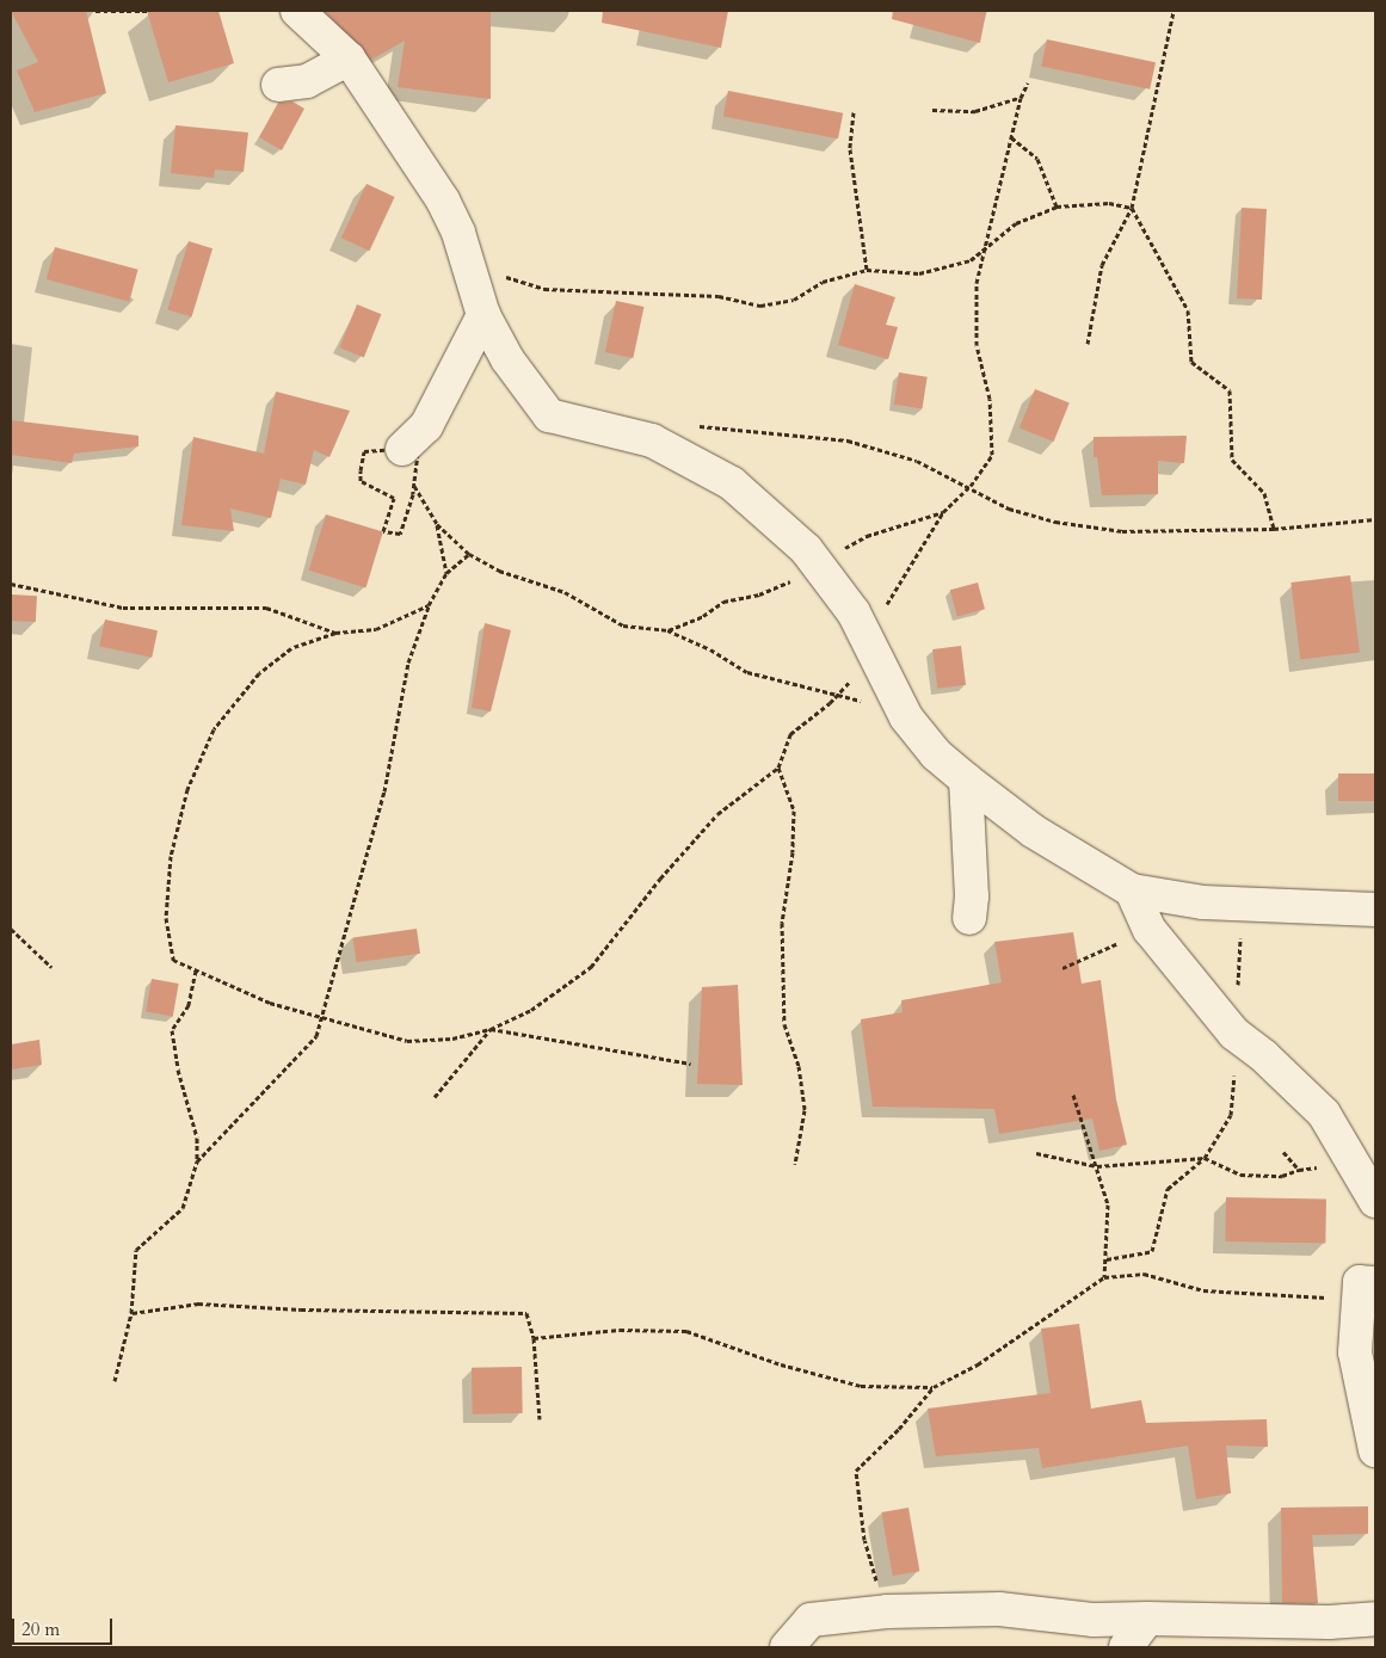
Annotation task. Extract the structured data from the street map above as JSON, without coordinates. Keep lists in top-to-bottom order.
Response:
{
  "scale_bar": "20 m"
}
